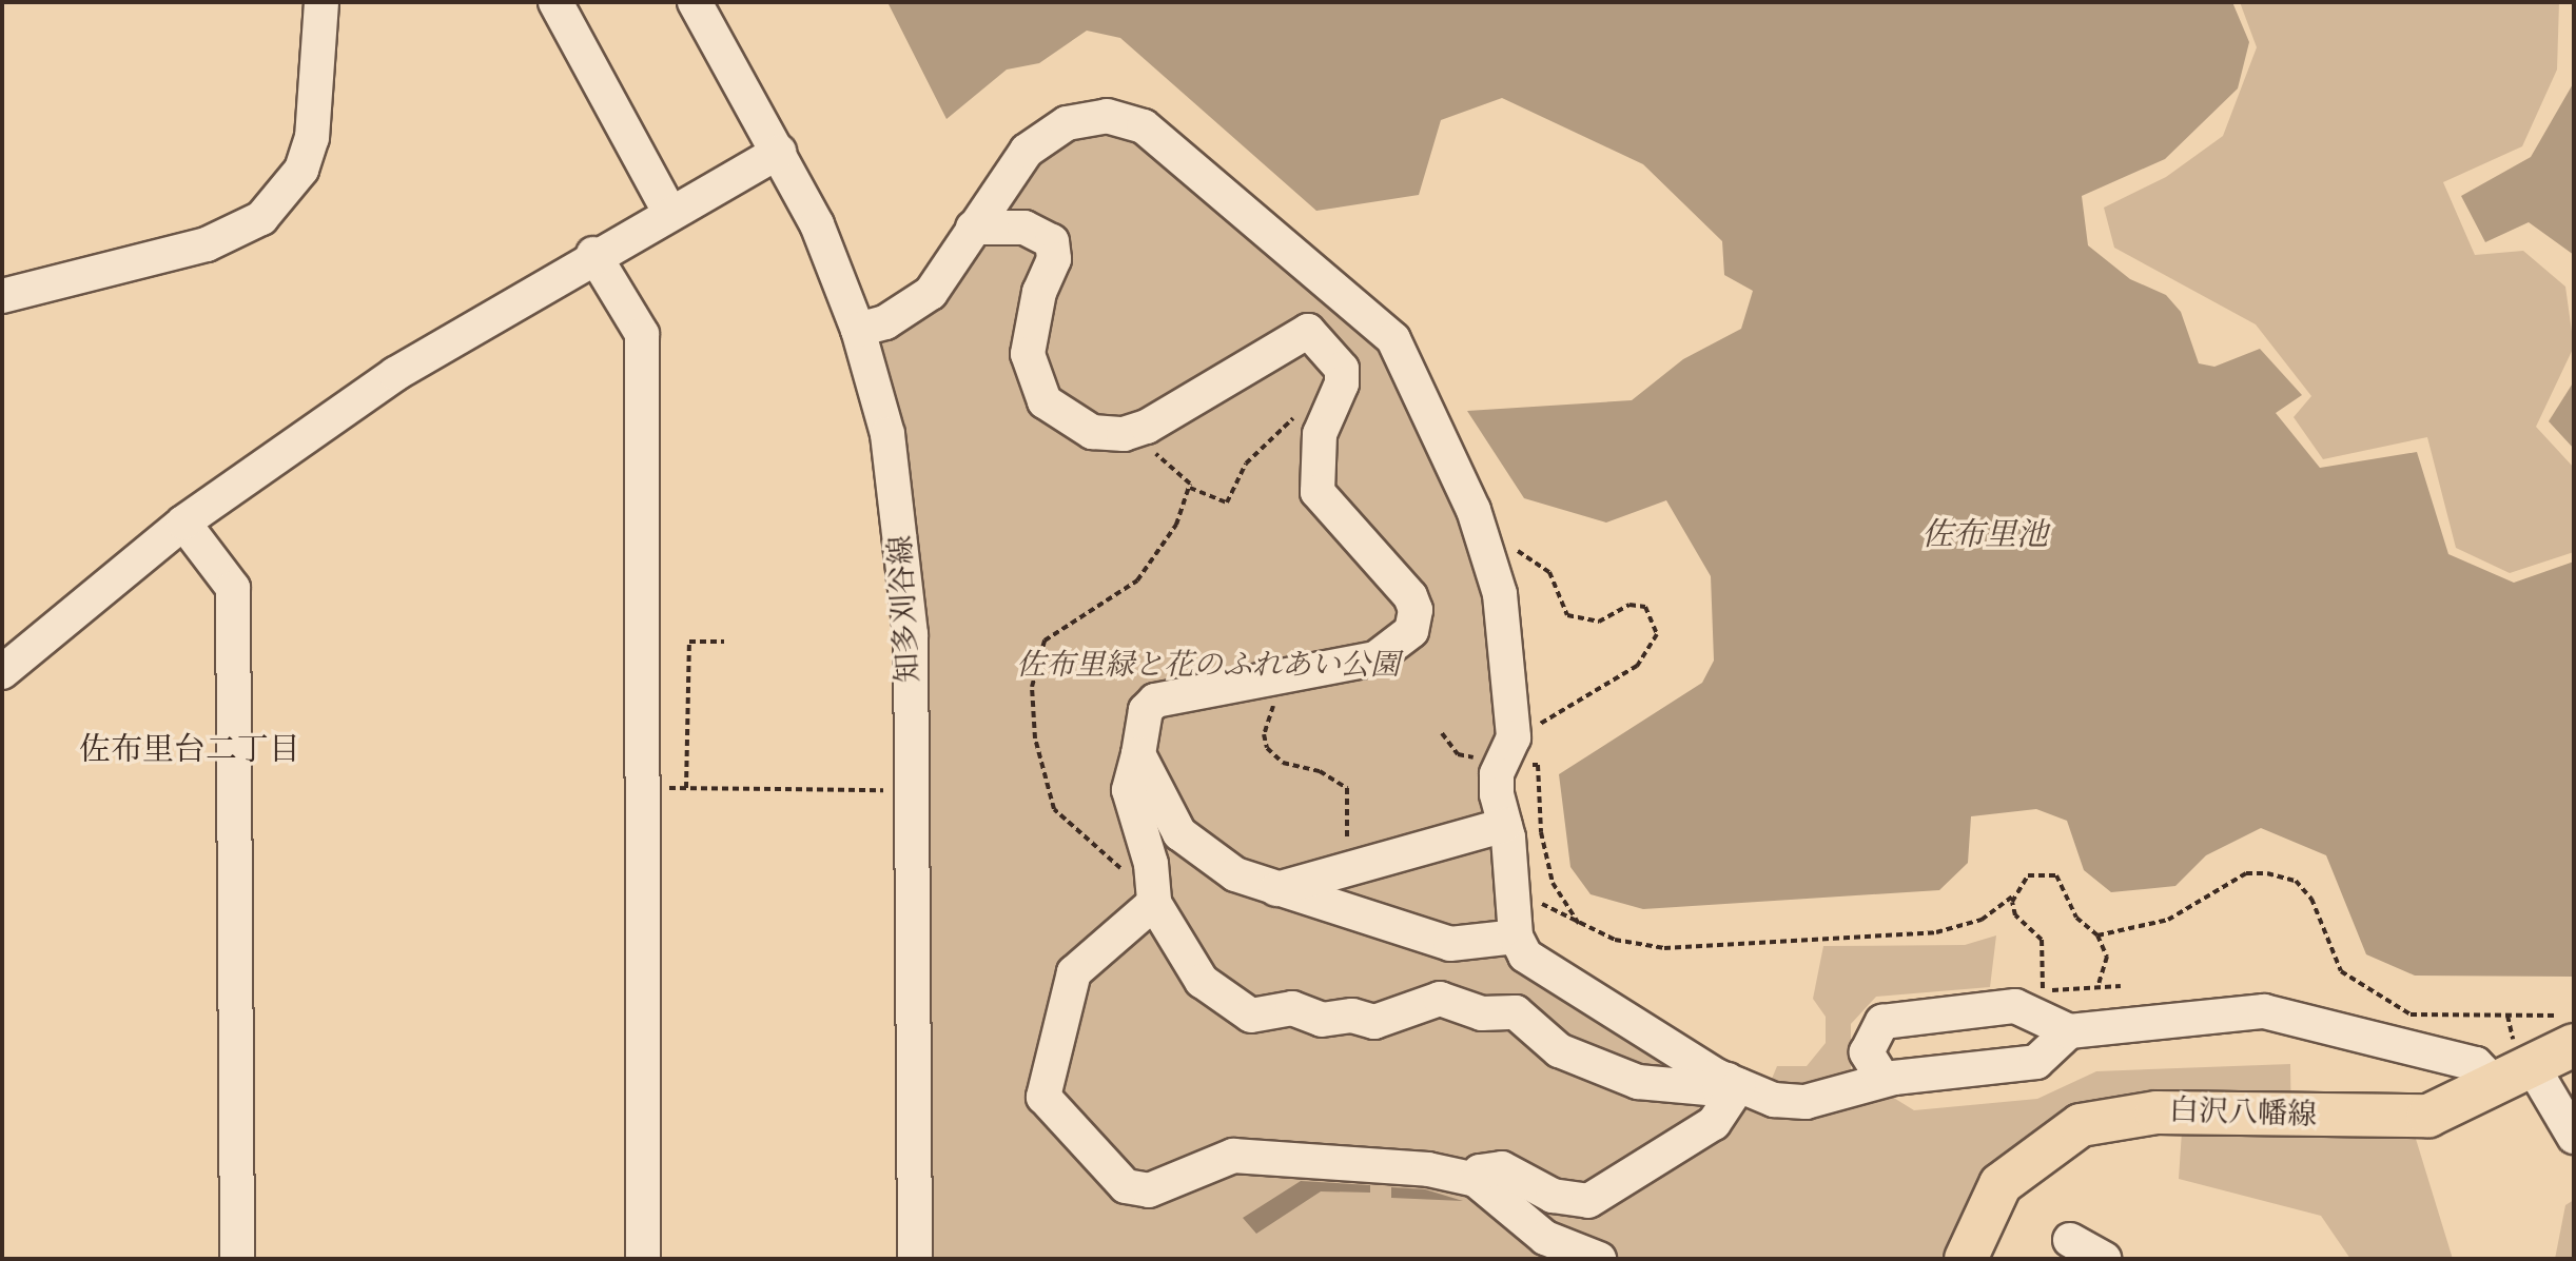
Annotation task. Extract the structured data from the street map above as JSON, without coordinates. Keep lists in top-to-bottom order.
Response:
{
  "streets": {
    "main road": ["白沢八幡線"],
    "street": ["知多刈谷線"]
  },
  "districts": ["佐布里台二丁目"],
  "water": ["佐布里池"],
  "parks": ["佐布里緑と花のふれあい公園"]
}
